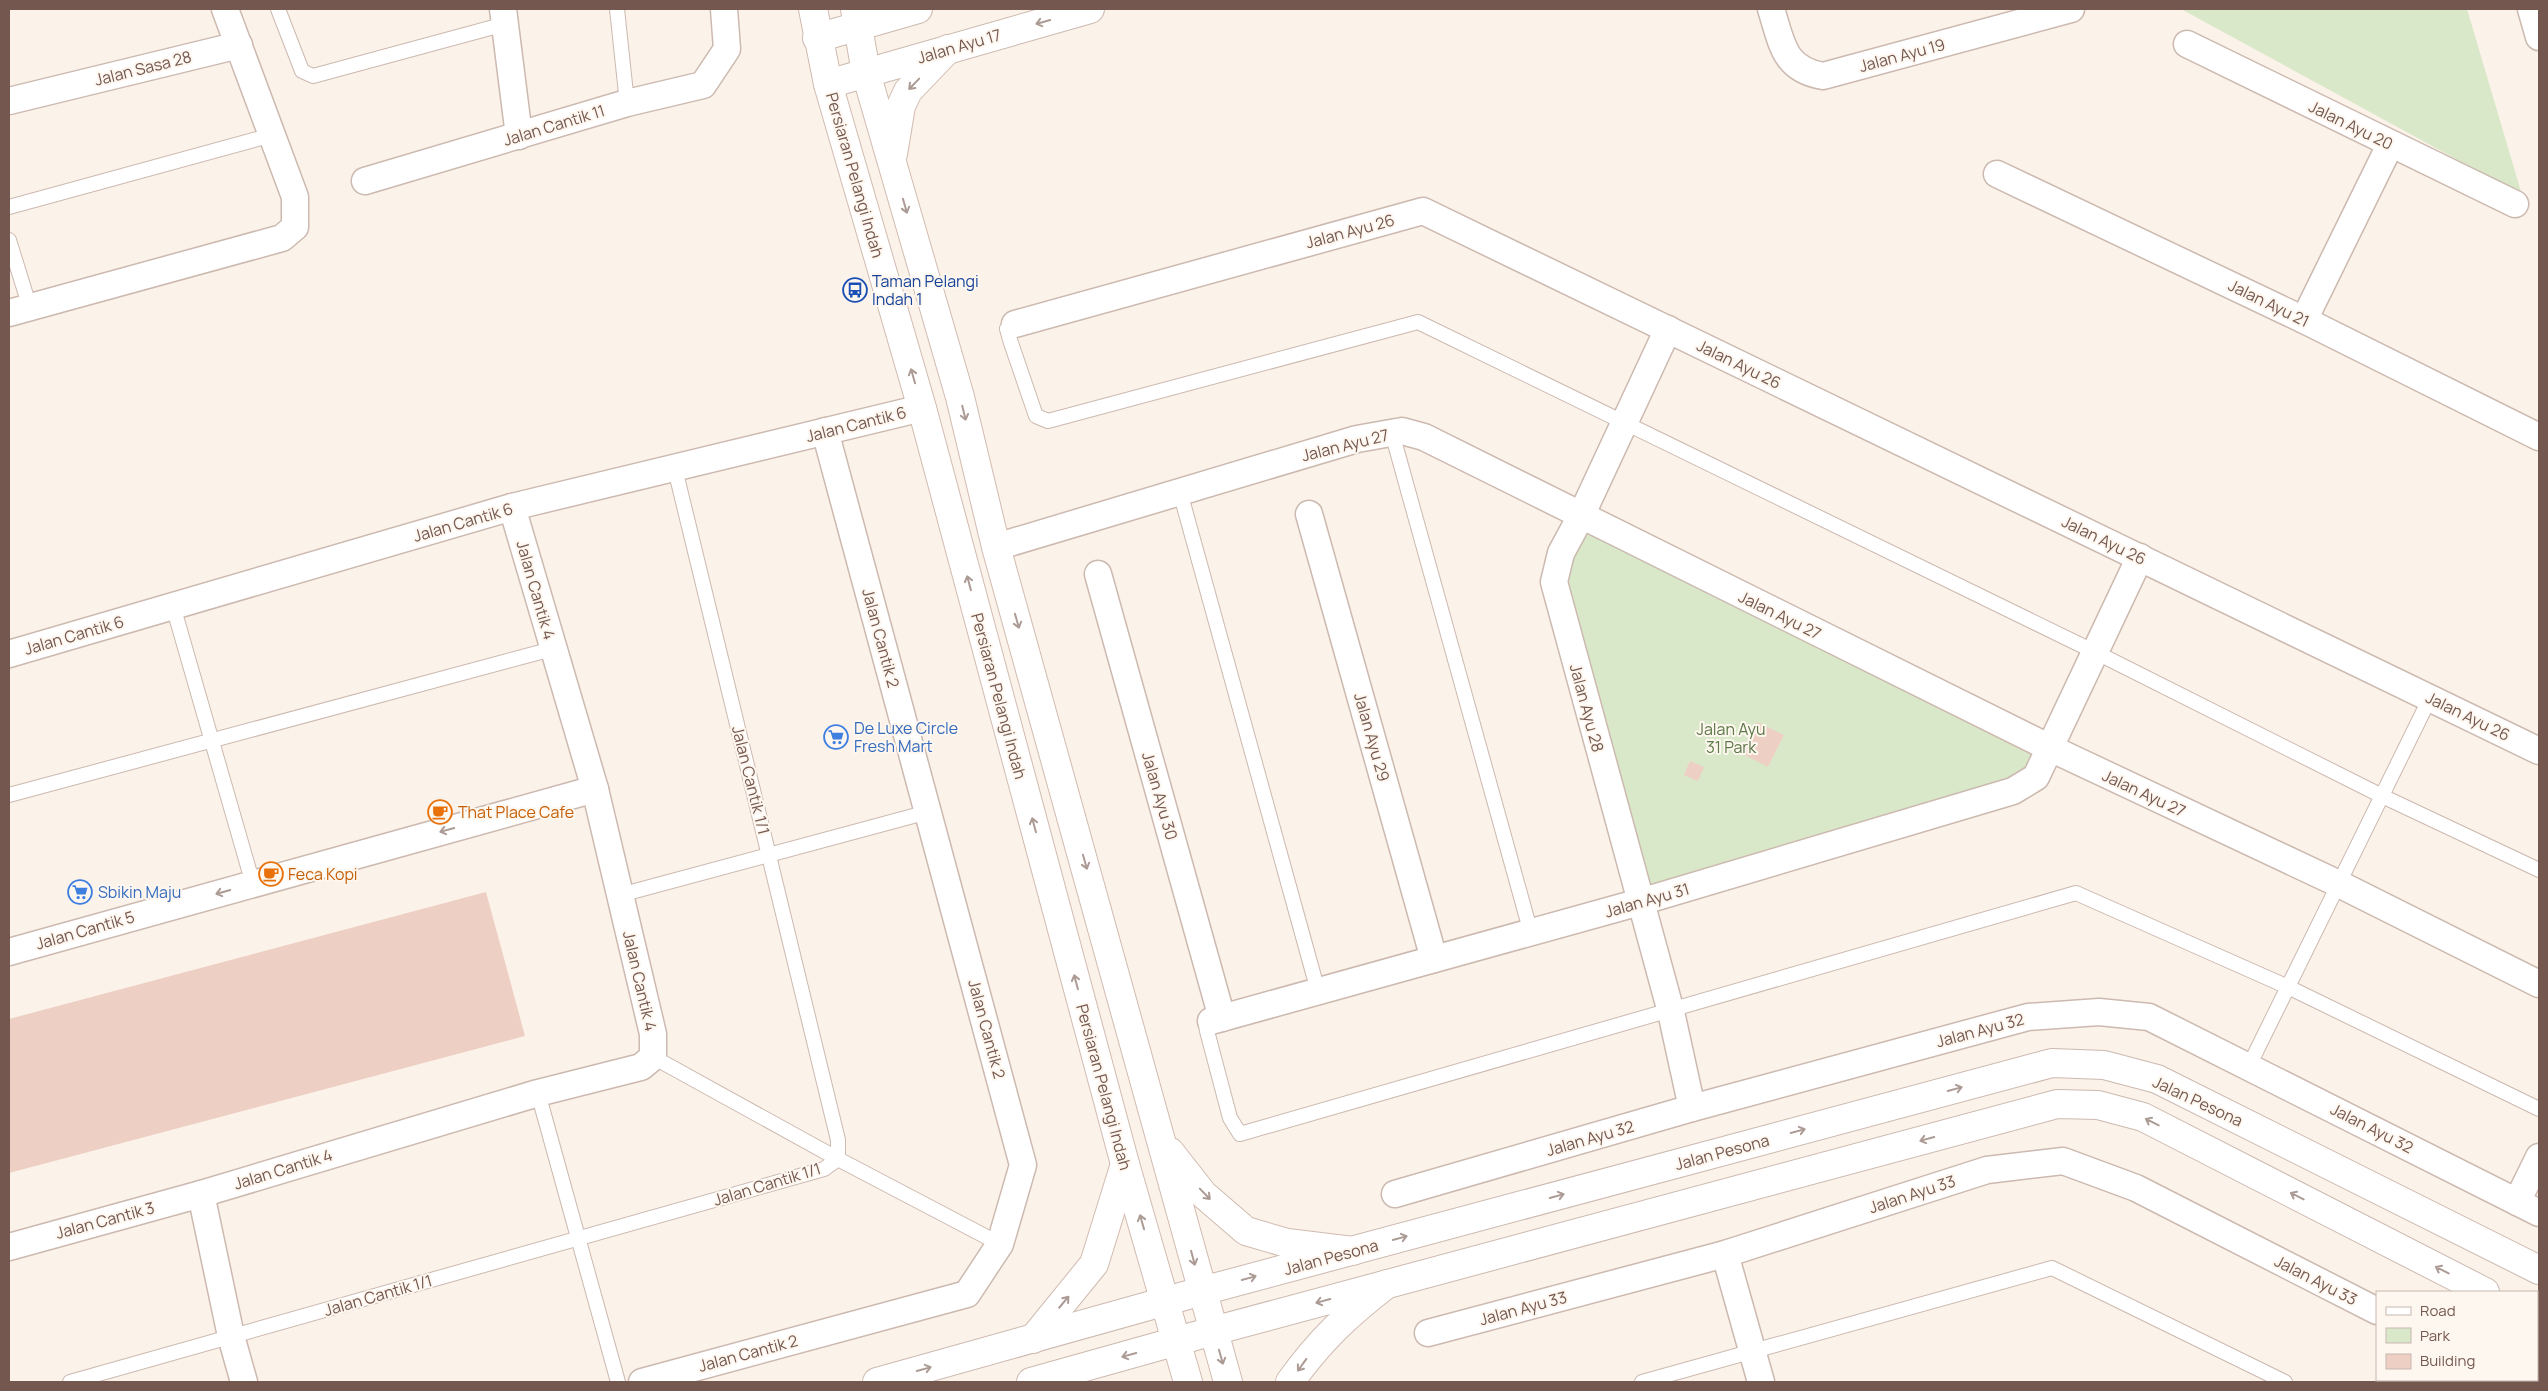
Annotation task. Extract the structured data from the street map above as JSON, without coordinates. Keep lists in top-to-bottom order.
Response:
{
  "streets": {
    "street": [
      "Jalan Ayu 17",
      "Jalan Ayu 19",
      "Jalan Sasa 28",
      "Jalan Cantik 11",
      "Jalan Ayu 20",
      "Persiaran Pelangi Indah",
      "Jalan Ayu 26",
      "Jalan Ayu 21",
      "Jalan Cantik 6",
      "Jalan Ayu 27",
      "Jalan Cantik 4",
      "Jalan Cantik 2",
      "Jalan Ayu 28",
      "Jalan Ayu 29",
      "Jalan Ayu 30",
      "Jalan Ayu 31",
      "Jalan Cantik 5",
      "Jalan Ayu 32",
      "Jalan Pesona",
      "Jalan Ayu 33",
      "Jalan Cantik 3"
    ],
    "lane": ["Jalan Cantik 1/1"]
  },
  "crossings": [
    ["Jalan Ayu 17", "Persiaran Pelangi Indah"],
    ["Persiaran Pelangi Indah", "Jalan Cantik 6"],
    ["Persiaran Pelangi Indah", "Jalan Pesona"],
    ["Jalan Ayu 26", "Jalan Ayu 31"],
    ["Jalan Cantik 6", "Jalan Cantik 4"],
    ["Jalan Cantik 6", "Jalan Cantik 2"],
    ["Jalan Cantik 6", "Jalan Cantik 1/1"],
    ["Jalan Ayu 27", "Jalan Ayu 28"],
    ["Jalan Ayu 27", "Jalan Ayu 31"],
    ["Jalan Cantik 4", "Jalan Cantik 5"],
    ["Jalan Cantik 4", "Jalan Cantik 3"],
    ["Jalan Ayu 28", "Jalan Ayu 31"],
    ["Jalan Ayu 28", "Jalan Ayu 32"],
    ["Jalan Ayu 29", "Jalan Ayu 31"],
    ["Jalan Ayu 30", "Jalan Ayu 31"]
  ],
  "one_way": ["Jalan Ayu 17", "Jalan Cantik 5"],
  "parks": ["Jalan Ayu 31 Park"],
  "places": {
    "bus stop": ["Taman Pelangi Indah 1"],
    "supermarket": ["De Luxe Circle Fresh Mart", "Sbikin Maju"],
    "cafe": ["That Place Cafe", "Feca Kopi"]
  },
  "legend": ["Road", "Park", "Building"]
}
